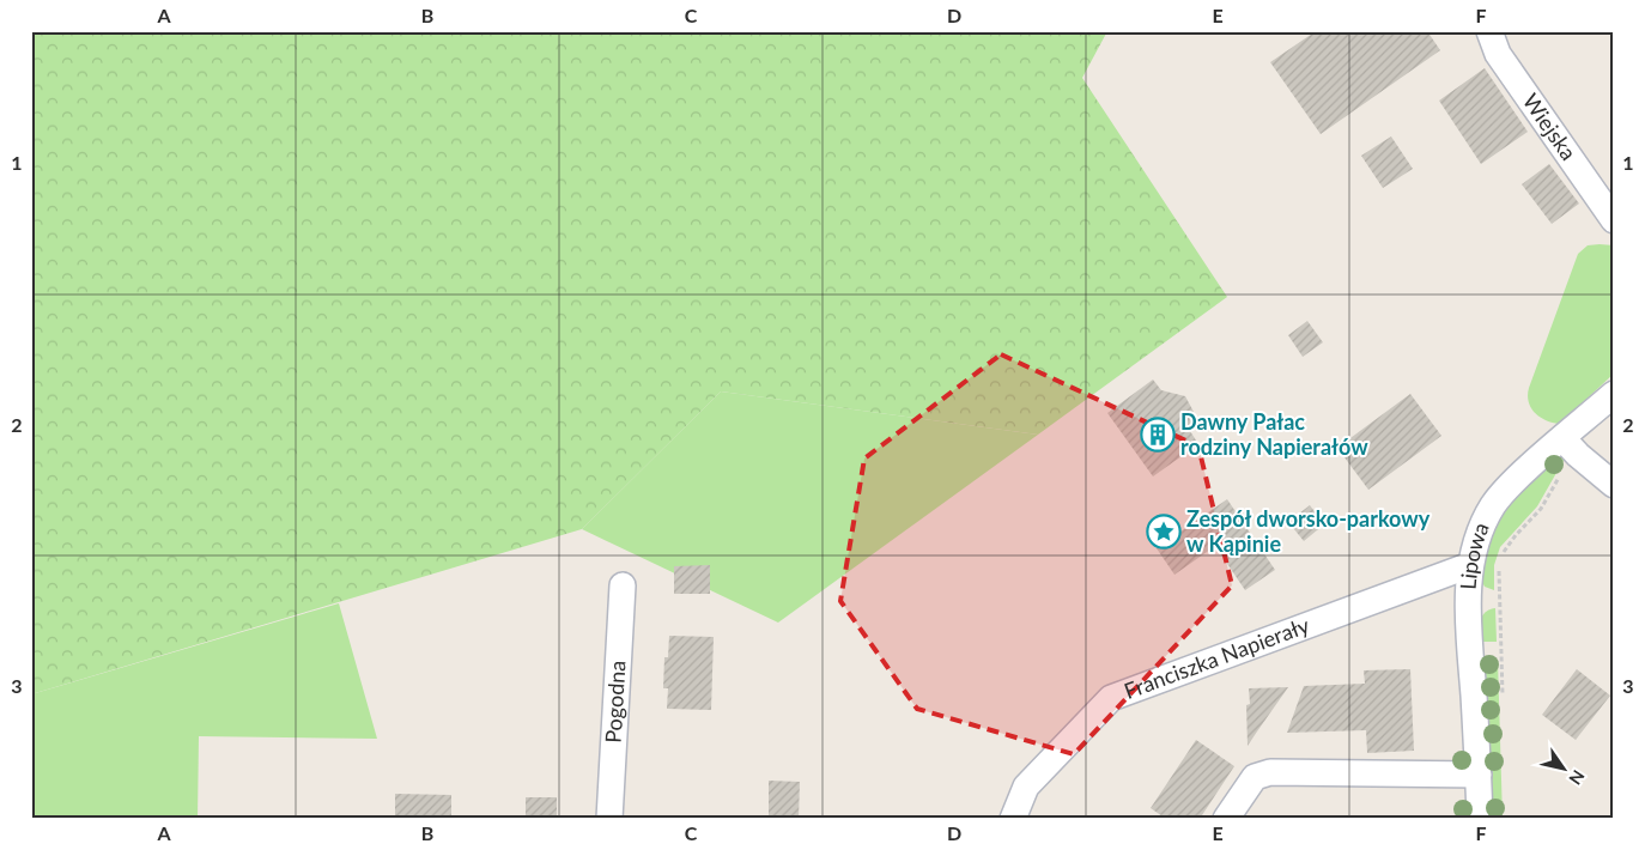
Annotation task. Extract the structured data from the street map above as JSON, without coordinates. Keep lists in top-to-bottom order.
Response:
{
  "streets": {
    "street": [
      "Wiejska",
      "Lipowa",
      "Franciszka Napierały",
      "Pogodna"
    ]
  },
  "crossings": [
    ["Lipowa", "Franciszka Napierały"]
  ],
  "places": {
    "building": ["Dawny Pałac rodziny Napierałów"],
    "place": ["Zespół dworsko-parkowy w Kąpinie"]
  },
  "north": "bottom right",
  "grid": {
    "columns": [
      "A",
      "B",
      "C",
      "D",
      "E",
      "F"
    ],
    "rows": ["1", "2", "3"]
  }
}
